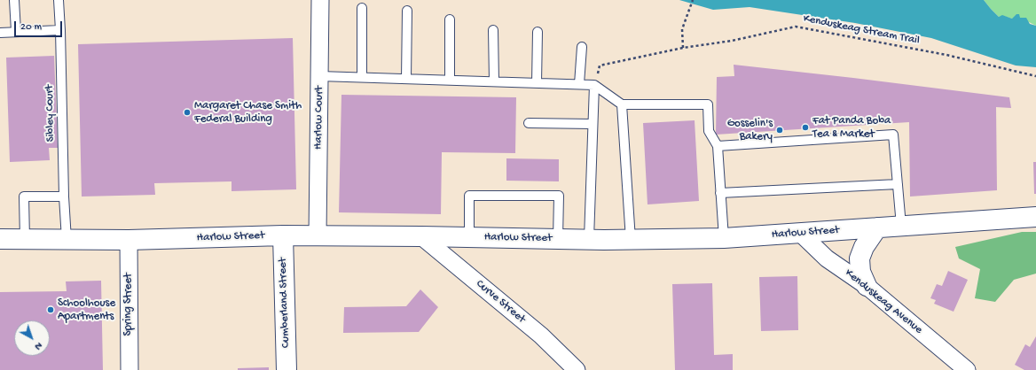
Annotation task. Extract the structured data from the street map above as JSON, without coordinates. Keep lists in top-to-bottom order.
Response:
{
  "streets": {
    "street": [
      "Harlow Court",
      "Harlow Street",
      "Curve Street",
      "Kenduskeag Avenue",
      "Cumberland Street",
      "Spring Street"
    ],
    "lane": ["Sibley Court"],
    "path": ["Kenduskeag Stream Trail"]
  },
  "crossings": [
    ["Sibley Court", "Harlow Street"],
    ["Harlow Court", "Harlow Street"],
    ["Harlow Street", "Curve Street"],
    ["Harlow Street", "Kenduskeag Avenue"],
    ["Harlow Street", "Cumberland Street"],
    ["Harlow Street", "Spring Street"]
  ],
  "places": [
    "Margaret Chase Smith Federal Building",
    "Fat Panda Boba Tea & Market",
    "Gosselin's Bakery",
    "Schoolhouse Apartments"
  ],
  "scale_bar": "20 m",
  "north": "bottom right"
}
